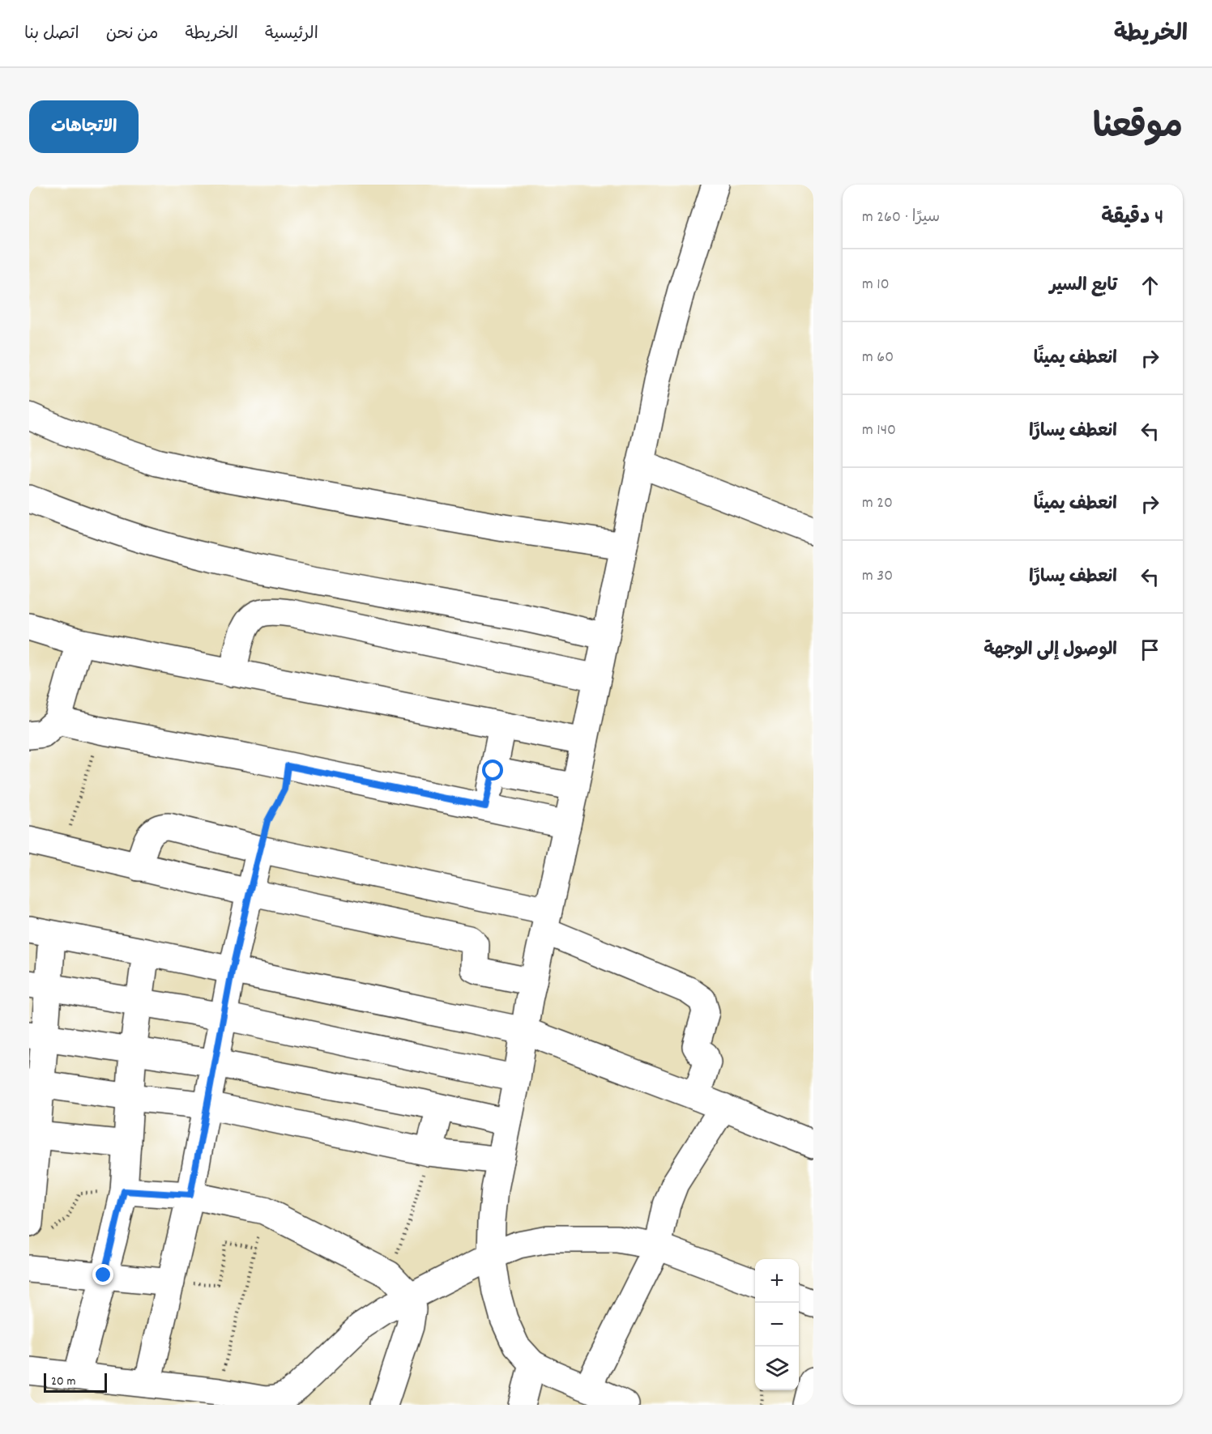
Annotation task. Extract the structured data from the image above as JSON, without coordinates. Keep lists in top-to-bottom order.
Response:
{
  "scale_bar": "20 m",
  "page": {
    "header": "الخريطة",
    "nav": [
      "الرئيسية",
      "الخريطة",
      "من نحن",
      "اتصل بنا"
    ],
    "title": "موقعنا",
    "buttons": "الاتجاهات",
    "heading": ["4 دقيقة", "سيرًا · 260 m"],
    "list": [
      ["تابع السير", "10 m"],
      ["انعطف يمينًا", "60 m"],
      ["انعطف يسارًا", "140 m"],
      ["انعطف يمينًا", "20 m"],
      ["انعطف يسارًا", "30 m"],
      "الوصول إلى الوجهة"
    ],
    "map_buttons": ["+", "−"],
    "scale": "20 m"
  }
}
